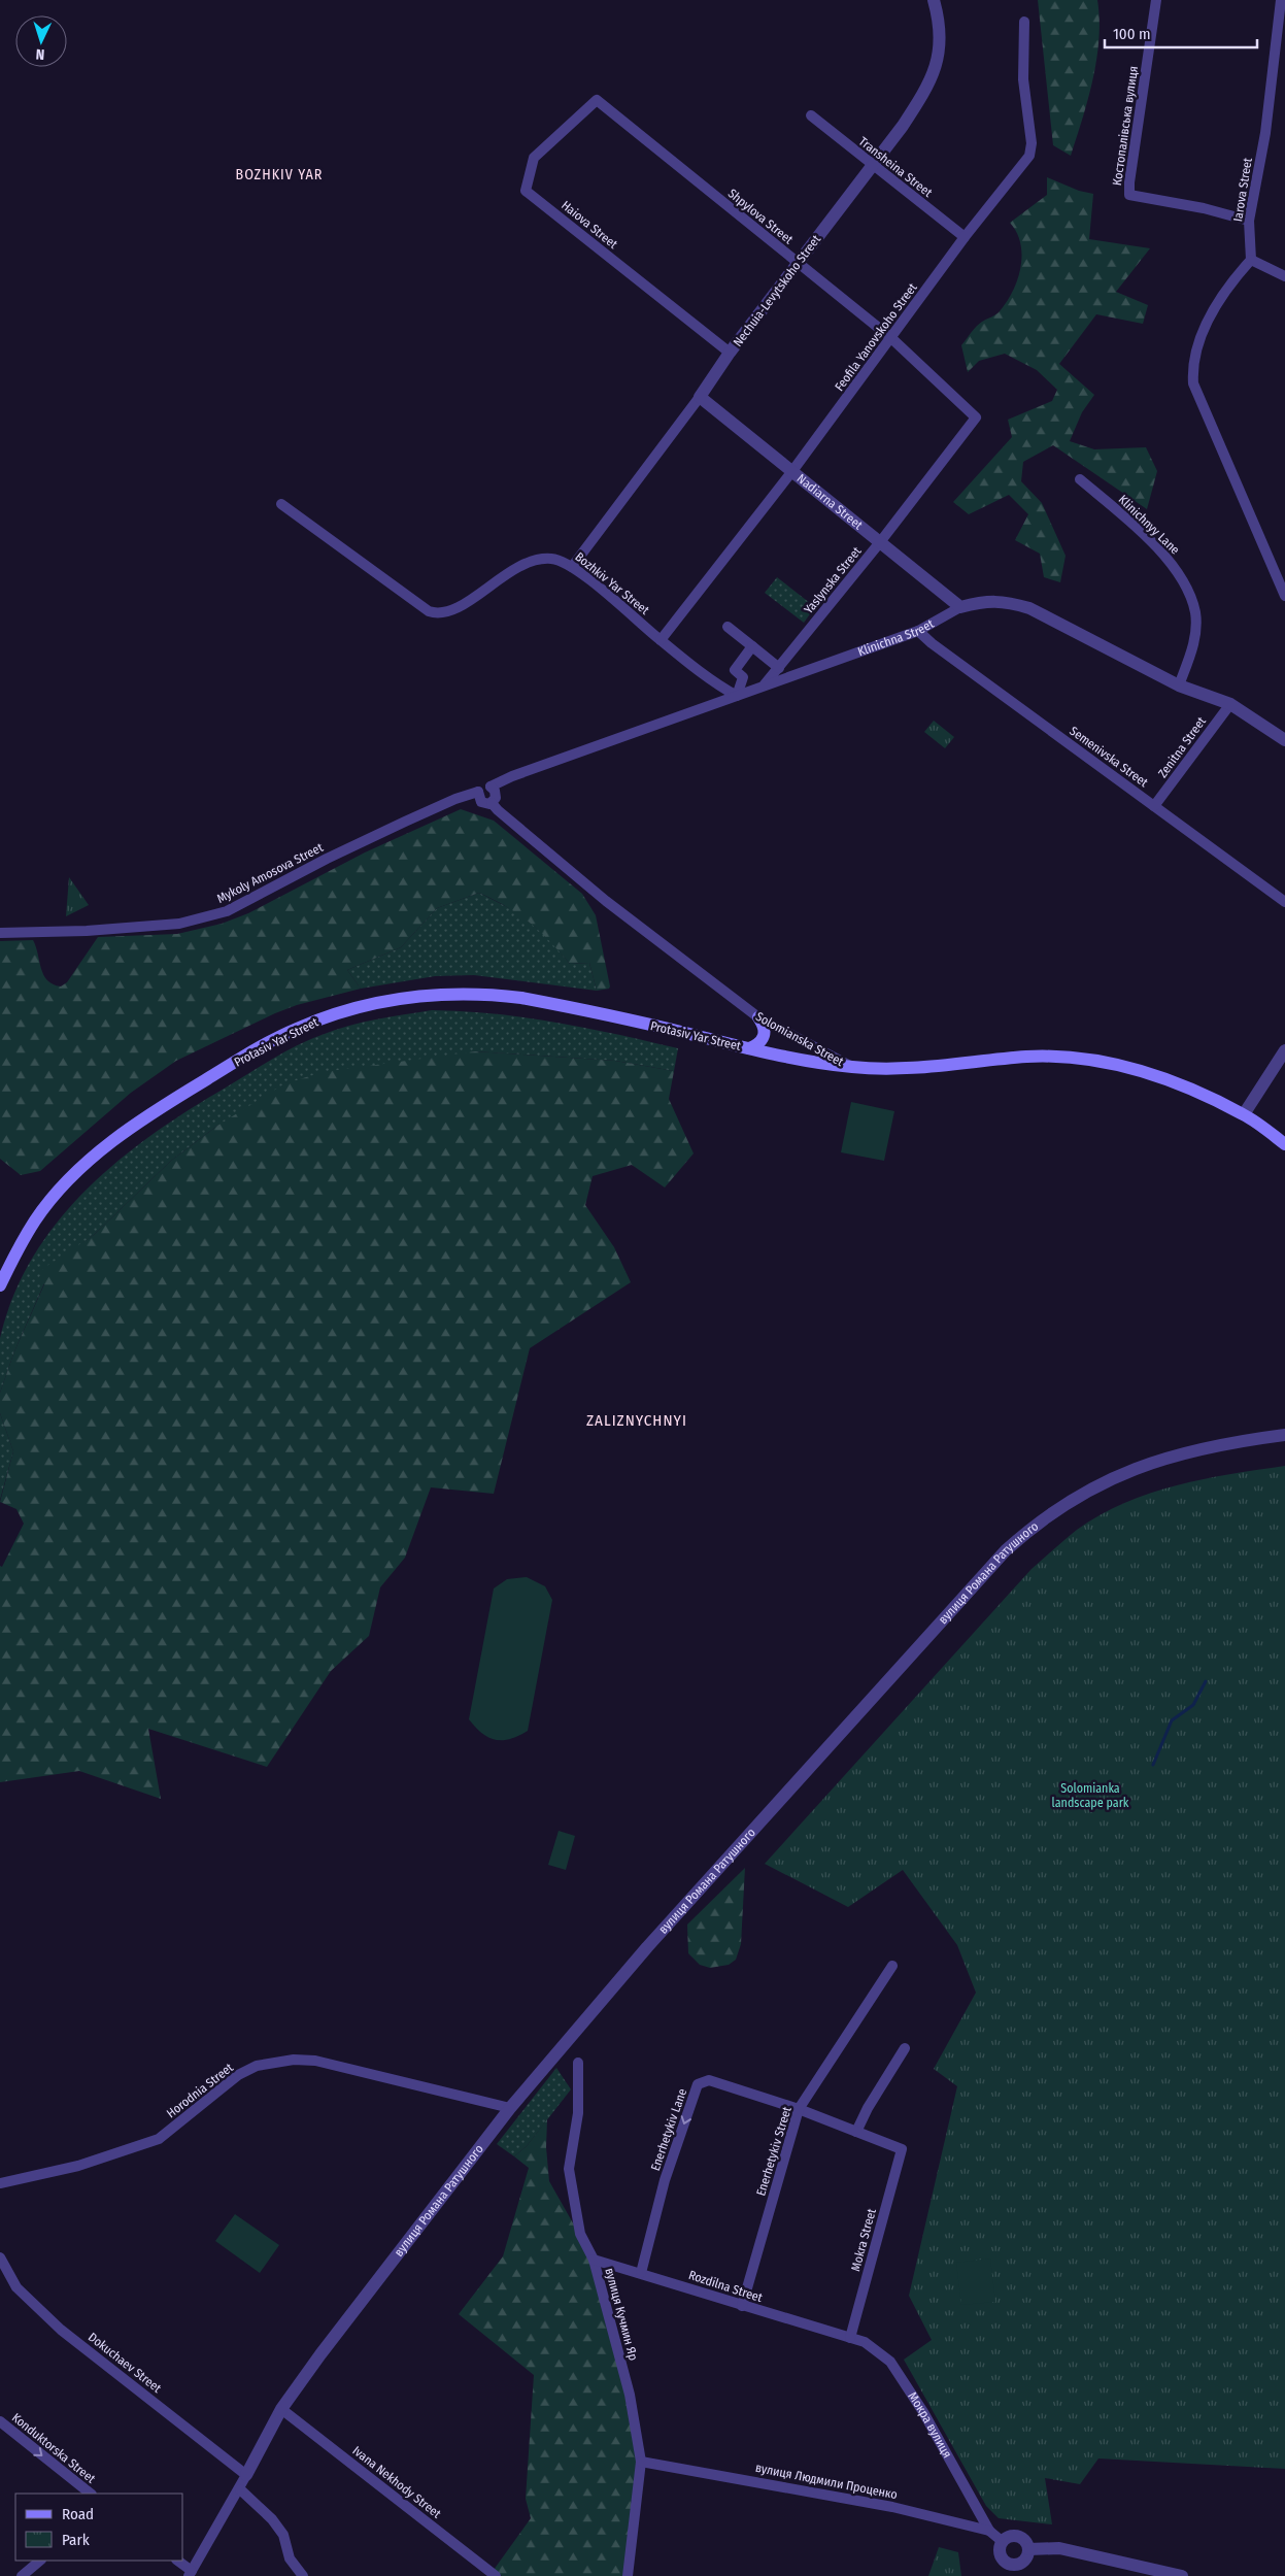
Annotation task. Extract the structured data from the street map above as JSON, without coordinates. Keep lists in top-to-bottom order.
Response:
{
  "streets": {
    "main road": ["Protasiv Yar Street", "Solomianska Street"],
    "street": [
      "Костопалівська вулиця",
      "Transheina Street",
      "Iarova Street",
      "Shpylova Street",
      "Haiova Street",
      "Nechuia-Levytskoho Street",
      "Feofila Yanovskoho Street",
      "Nadiarna Street",
      "Klinichnyy Lane",
      "Yaslynska Street",
      "Bozhkiv Yar Street",
      "Klinichna Street",
      "Zenitna Street",
      "Semenivska Street",
      "Mykoly Amosova Street",
      "вулиця Романа Ратушного",
      "Horodnia Street",
      "Enerhetykiv Lane",
      "Enerhetykiv Street",
      "Mokra Street",
      "Rozdilna Street",
      "вулиця Кучмин Яр",
      "Dokuchaev Street",
      "Мокра вулиця",
      "Konduktorska Street",
      "вулиця Людмили Проценко",
      "Ivana Nekhody Street"
    ]
  },
  "crossings": [
    ["Костопалівська вулиця", "Iarova Street"],
    ["Transheina Street", "Nechuia-Levytskoho Street"],
    ["Transheina Street", "Feofila Yanovskoho Street"],
    ["Shpylova Street", "Haiova Street"],
    ["Shpylova Street", "Nechuia-Levytskoho Street"],
    ["Shpylova Street", "Feofila Yanovskoho Street"],
    ["Shpylova Street", "Yaslynska Street"],
    ["Haiova Street", "Nechuia-Levytskoho Street"],
    ["Nechuia-Levytskoho Street", "Nadiarna Street"],
    ["Nechuia-Levytskoho Street", "Bozhkiv Yar Street"],
    ["Feofila Yanovskoho Street", "Nadiarna Street"],
    ["Feofila Yanovskoho Street", "Bozhkiv Yar Street"],
    ["Nadiarna Street", "Yaslynska Street"],
    ["Nadiarna Street", "Klinichna Street"],
    ["Klinichnyy Lane", "Klinichna Street"],
    ["Yaslynska Street", "Klinichna Street"],
    ["Bozhkiv Yar Street", "Klinichna Street"],
    ["Klinichna Street", "Zenitna Street"],
    ["Klinichna Street", "Semenivska Street"],
    ["Klinichna Street", "Mykoly Amosova Street"],
    ["Klinichna Street", "Solomianska Street"],
    ["Zenitna Street", "Semenivska Street"],
    ["Mykoly Amosova Street", "Solomianska Street"],
    ["Protasiv Yar Street", "Solomianska Street"],
    ["вулиця Романа Ратушного", "Horodnia Street"],
    ["вулиця Романа Ратушного", "Dokuchaev Street"],
    ["вулиця Романа Ратушного", "Ivana Nekhody Street"],
    ["Enerhetykiv Lane", "Enerhetykiv Street"],
    ["Enerhetykiv Lane", "Mokra Street"],
    ["Enerhetykiv Lane", "Rozdilna Street"],
    ["Enerhetykiv Street", "Rozdilna Street"],
    ["Mokra Street", "Rozdilna Street"],
    ["Mokra Street", "Мокра вулиця"],
    ["Rozdilna Street", "вулиця Кучмин Яр"],
    ["Rozdilna Street", "Мокра вулиця"],
    ["вулиця Кучмин Яр", "вулиця Людмили Проценко"],
    ["Мокра вулиця", "вулиця Людмили Проценко"]
  ],
  "one_way": ["Konduktorska Street"],
  "districts": ["BOZHKIV YAR", "ZALIZNYCHNYI"],
  "parks": ["Solomianka landscape park"],
  "legend": ["Road", "Park"],
  "scale_bar": "100 m",
  "north": "bottom"
}
